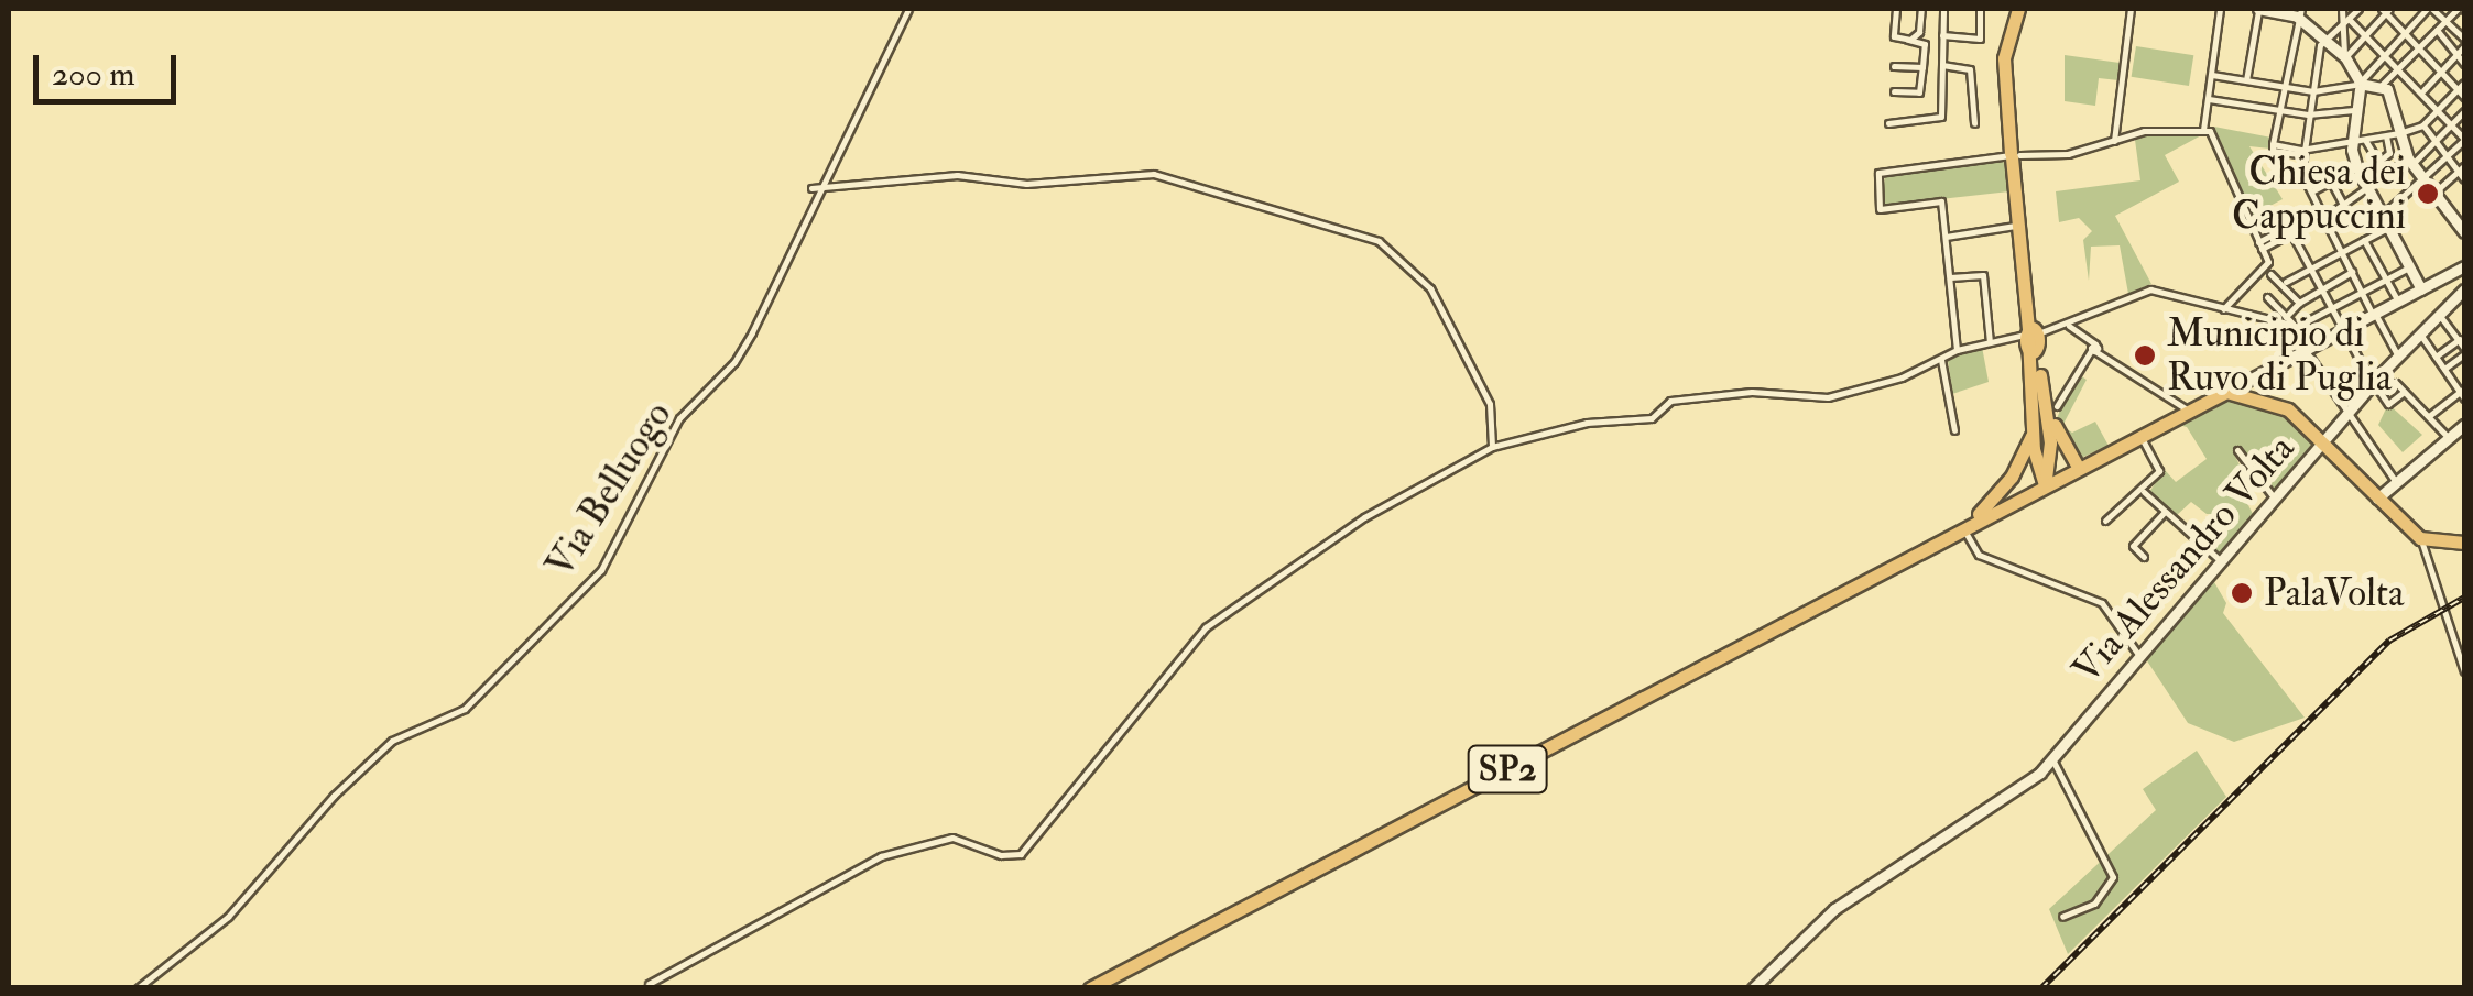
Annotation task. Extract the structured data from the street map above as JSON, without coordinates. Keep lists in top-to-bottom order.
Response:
{
  "streets": {
    "main road": ["SP2"],
    "street": ["Via Belluogo", "Via Alessandro Volta"]
  },
  "places": ["Chiesa dei Cappuccini", "Municipio di Ruvo di Puglia", "PalaVolta"],
  "scale_bar": "200 m"
}
